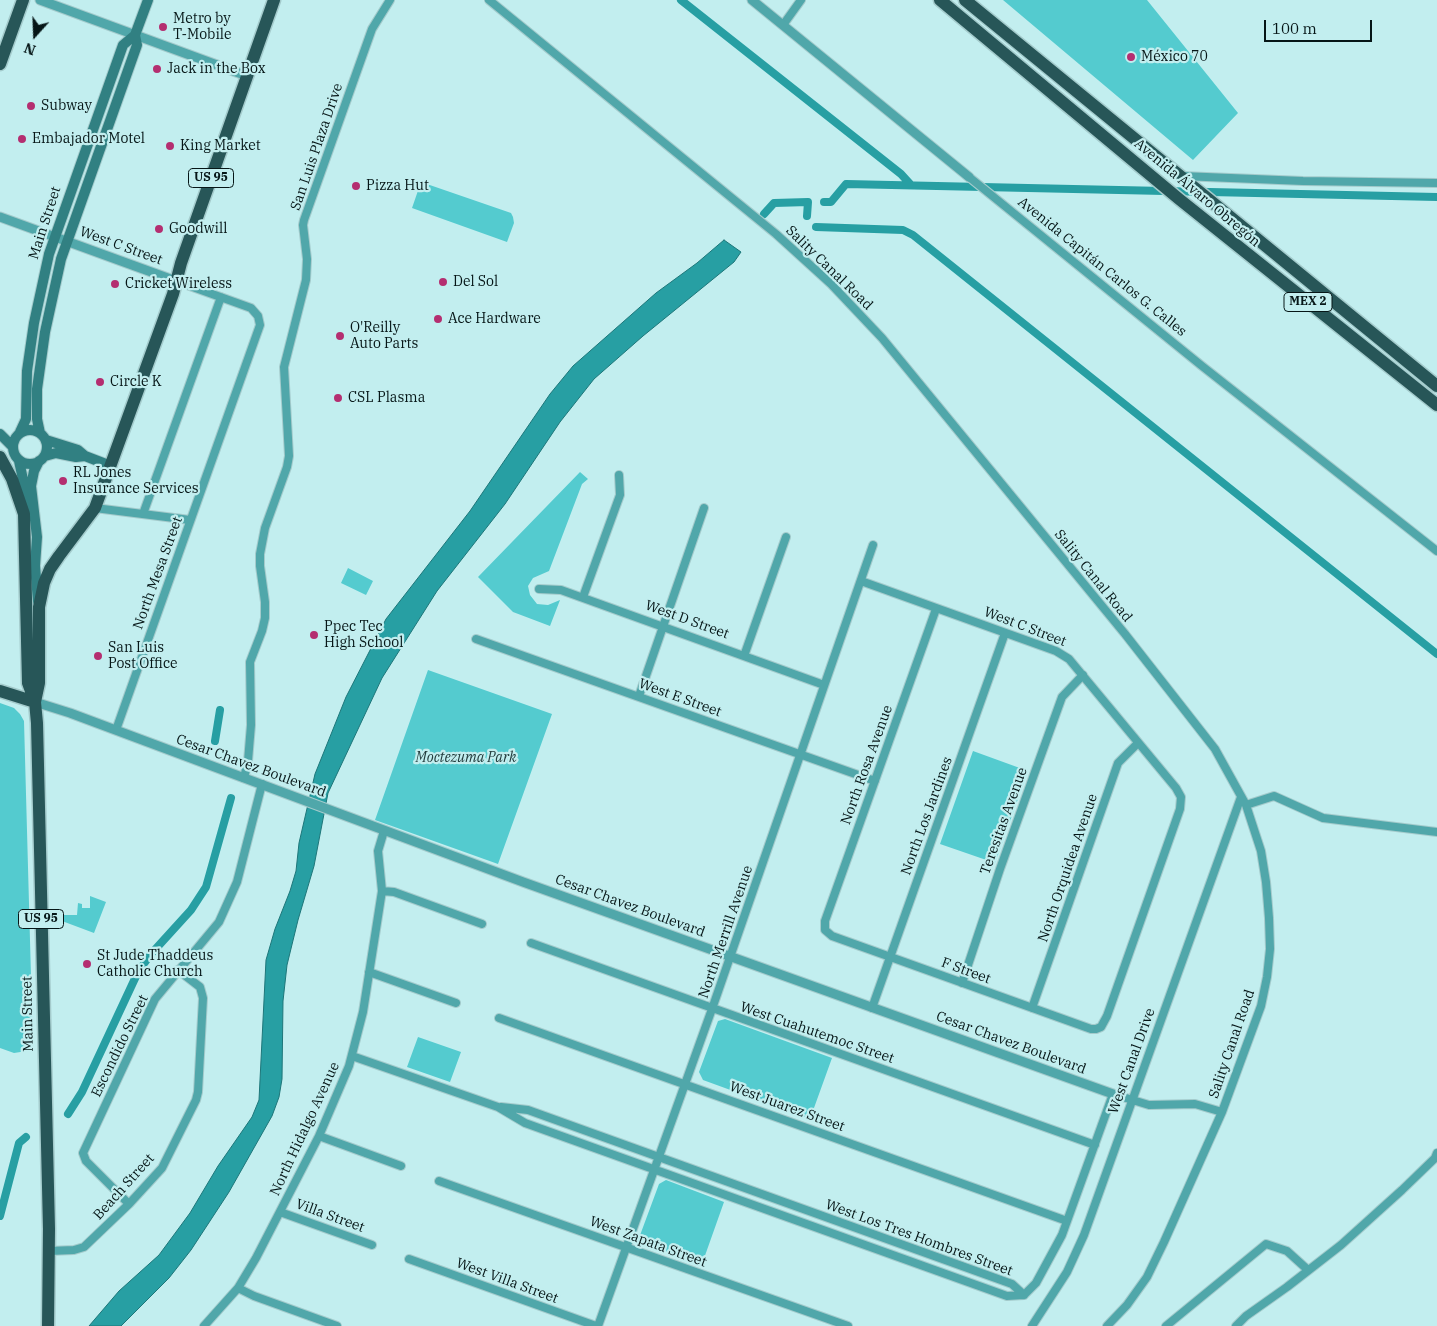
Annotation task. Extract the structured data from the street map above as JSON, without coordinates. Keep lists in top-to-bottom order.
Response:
{
  "streets": {
    "highway": [
      "US 95",
      "Avenida Álvaro Obregón",
      "Main Street",
      "MEX 2"
    ],
    "street": [
      "San Luis Plaza Drive",
      "West C Street",
      "Avenida Capitán Carlos G. Calles",
      "Sality Canal Road",
      "North Mesa Street",
      "West D Street",
      "West E Street",
      "North Rosa Avenue",
      "Cesar Chavez Boulevard",
      "North Los Jardines",
      "Teresitas Avenue",
      "North Orquidea Avenue",
      "North Merrill Avenue",
      "F Street",
      "West Cuahutemoc Street",
      "Escondido Street",
      "West Canal Drive",
      "West Juarez Street",
      "North Hidalgo Avenue",
      "Beach Street",
      "Villa Street",
      "West Los Tres Hombres Street",
      "West Zapata Street",
      "West Villa Street"
    ]
  },
  "crossings": [
    ["San Luis Plaza Drive", "Cesar Chavez Boulevard"],
    ["US 95", "Main Street"],
    ["US 95", "West C Street"],
    ["Main Street", "West C Street"],
    ["Main Street", "Cesar Chavez Boulevard"],
    ["Main Street", "Beach Street"],
    ["West C Street", "North Mesa Street"],
    ["West C Street", "North Rosa Avenue"],
    ["West C Street", "North Los Jardines"],
    ["West C Street", "Teresitas Avenue"],
    ["West C Street", "North Orquidea Avenue"],
    ["West C Street", "North Merrill Avenue"],
    ["West C Street", "F Street"],
    ["Sality Canal Road", "Cesar Chavez Boulevard"],
    ["Sality Canal Road", "West Canal Drive"],
    ["North Mesa Street", "Cesar Chavez Boulevard"],
    ["West D Street", "North Merrill Avenue"],
    ["West E Street", "North Rosa Avenue"],
    ["West E Street", "North Merrill Avenue"],
    ["North Rosa Avenue", "F Street"],
    ["Cesar Chavez Boulevard", "North Los Jardines"],
    ["Cesar Chavez Boulevard", "North Merrill Avenue"],
    ["Cesar Chavez Boulevard", "Escondido Street"],
    ["Cesar Chavez Boulevard", "West Canal Drive"],
    ["Cesar Chavez Boulevard", "North Hidalgo Avenue"],
    ["North Los Jardines", "F Street"],
    ["Teresitas Avenue", "F Street"],
    ["North Orquidea Avenue", "F Street"],
    ["North Merrill Avenue", "West Cuahutemoc Street"],
    ["North Merrill Avenue", "West Juarez Street"],
    ["North Merrill Avenue", "West Los Tres Hombres Street"],
    ["North Merrill Avenue", "West Zapata Street"],
    ["North Merrill Avenue", "West Villa Street"],
    ["West Cuahutemoc Street", "West Canal Drive"],
    ["Escondido Street", "Beach Street"],
    ["West Canal Drive", "West Juarez Street"],
    ["West Canal Drive", "West Los Tres Hombres Street"],
    ["North Hidalgo Avenue", "Villa Street"],
    ["North Hidalgo Avenue", "West Los Tres Hombres Street"]
  ],
  "parks": ["Moctezuma Park"],
  "places": [
    "Metro by T-Mobile",
    "México 70",
    "Jack in the Box",
    "Subway",
    "Embajador Motel",
    "King Market",
    "Pizza Hut",
    "Goodwill",
    "Del Sol",
    "Cricket Wireless",
    "Ace Hardware",
    "O'Reilly Auto Parts",
    "Circle K",
    "CSL Plasma",
    "RL Jones Insurance Services",
    "Ppec Tec High School",
    "San Luis Post Office",
    "St Jude Thaddeus Catholic Church"
  ],
  "scale_bar": "100 m",
  "north": "bottom"
}
